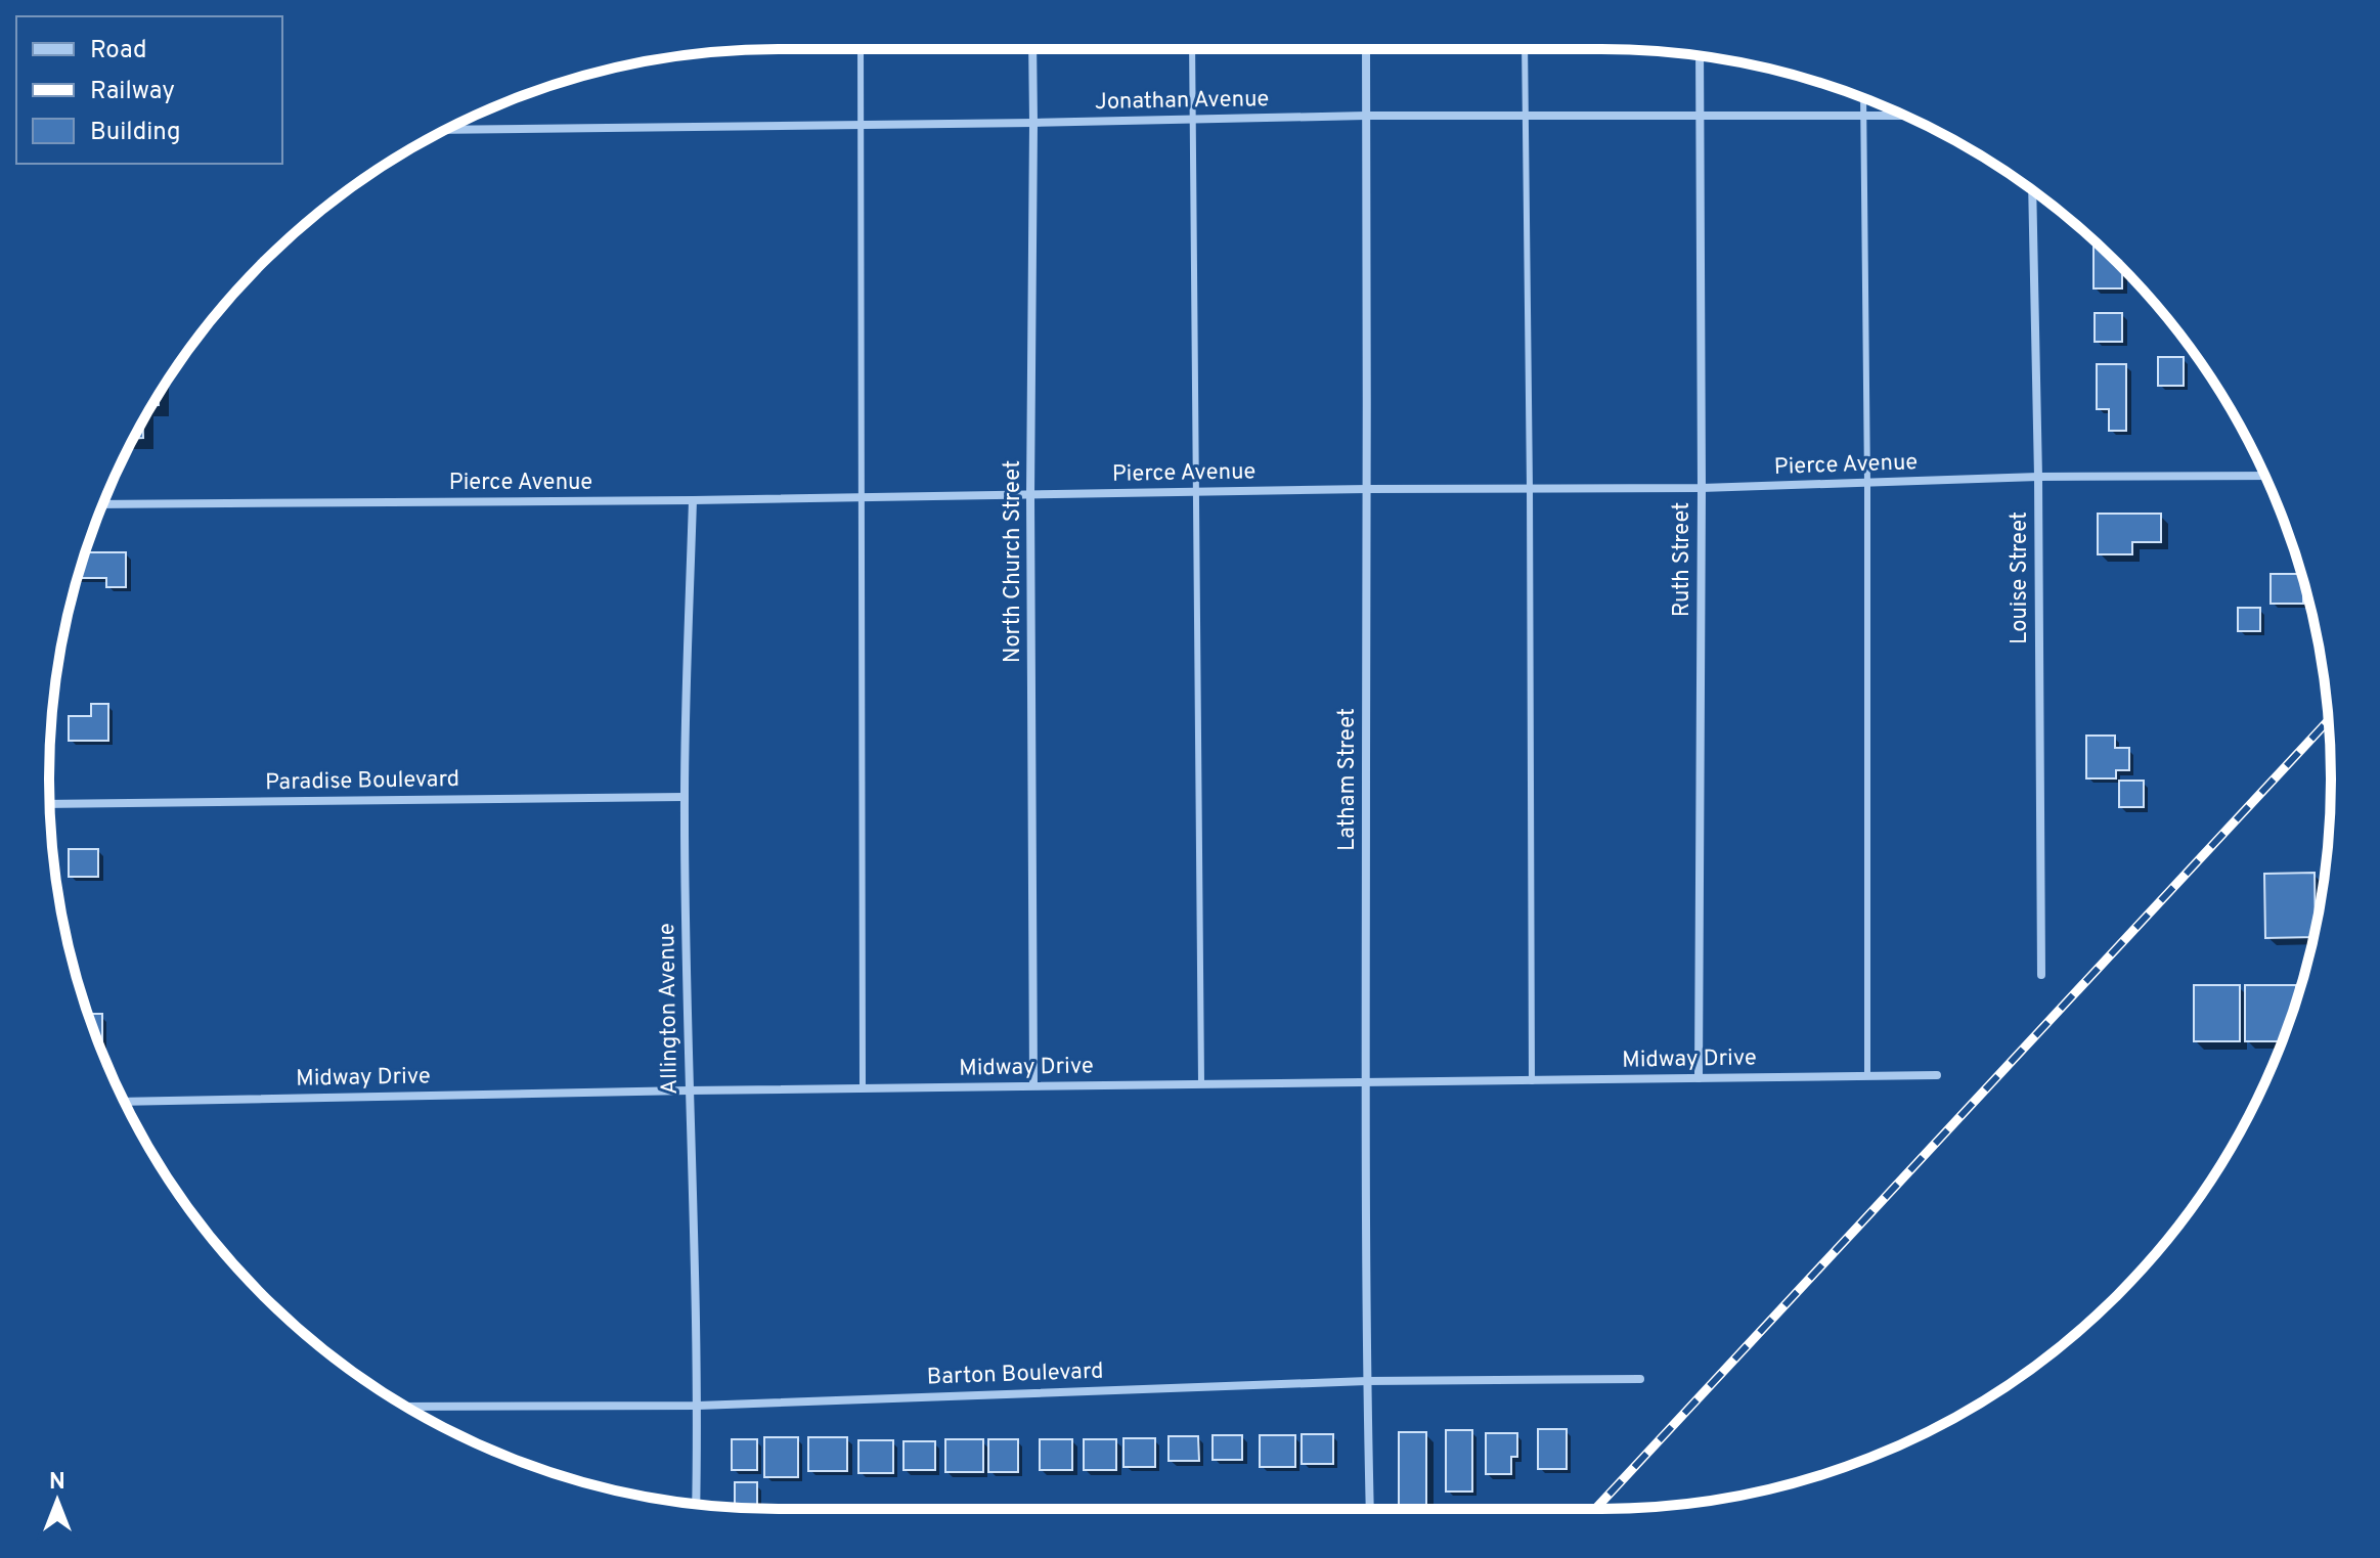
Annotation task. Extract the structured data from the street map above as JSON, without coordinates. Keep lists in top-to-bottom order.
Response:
{
  "streets": {
    "street": [
      "Jonathan Avenue",
      "Pierce Avenue",
      "Ruth Street",
      "North Church Street",
      "Louise Street",
      "Latham Street",
      "Paradise Boulevard",
      "Allington Avenue",
      "Midway Drive",
      "Barton Boulevard"
    ]
  },
  "crossings": [
    ["Jonathan Avenue", "Ruth Street"],
    ["Jonathan Avenue", "North Church Street"],
    ["Jonathan Avenue", "Latham Street"],
    ["Pierce Avenue", "Ruth Street"],
    ["Pierce Avenue", "North Church Street"],
    ["Pierce Avenue", "Louise Street"],
    ["Pierce Avenue", "Latham Street"],
    ["Pierce Avenue", "Allington Avenue"],
    ["Ruth Street", "Midway Drive"],
    ["North Church Street", "Midway Drive"],
    ["Latham Street", "Midway Drive"],
    ["Latham Street", "Barton Boulevard"],
    ["Paradise Boulevard", "Allington Avenue"],
    ["Allington Avenue", "Midway Drive"],
    ["Allington Avenue", "Barton Boulevard"]
  ],
  "legend": ["Road", "Railway", "Building"],
  "north": "top"
}
